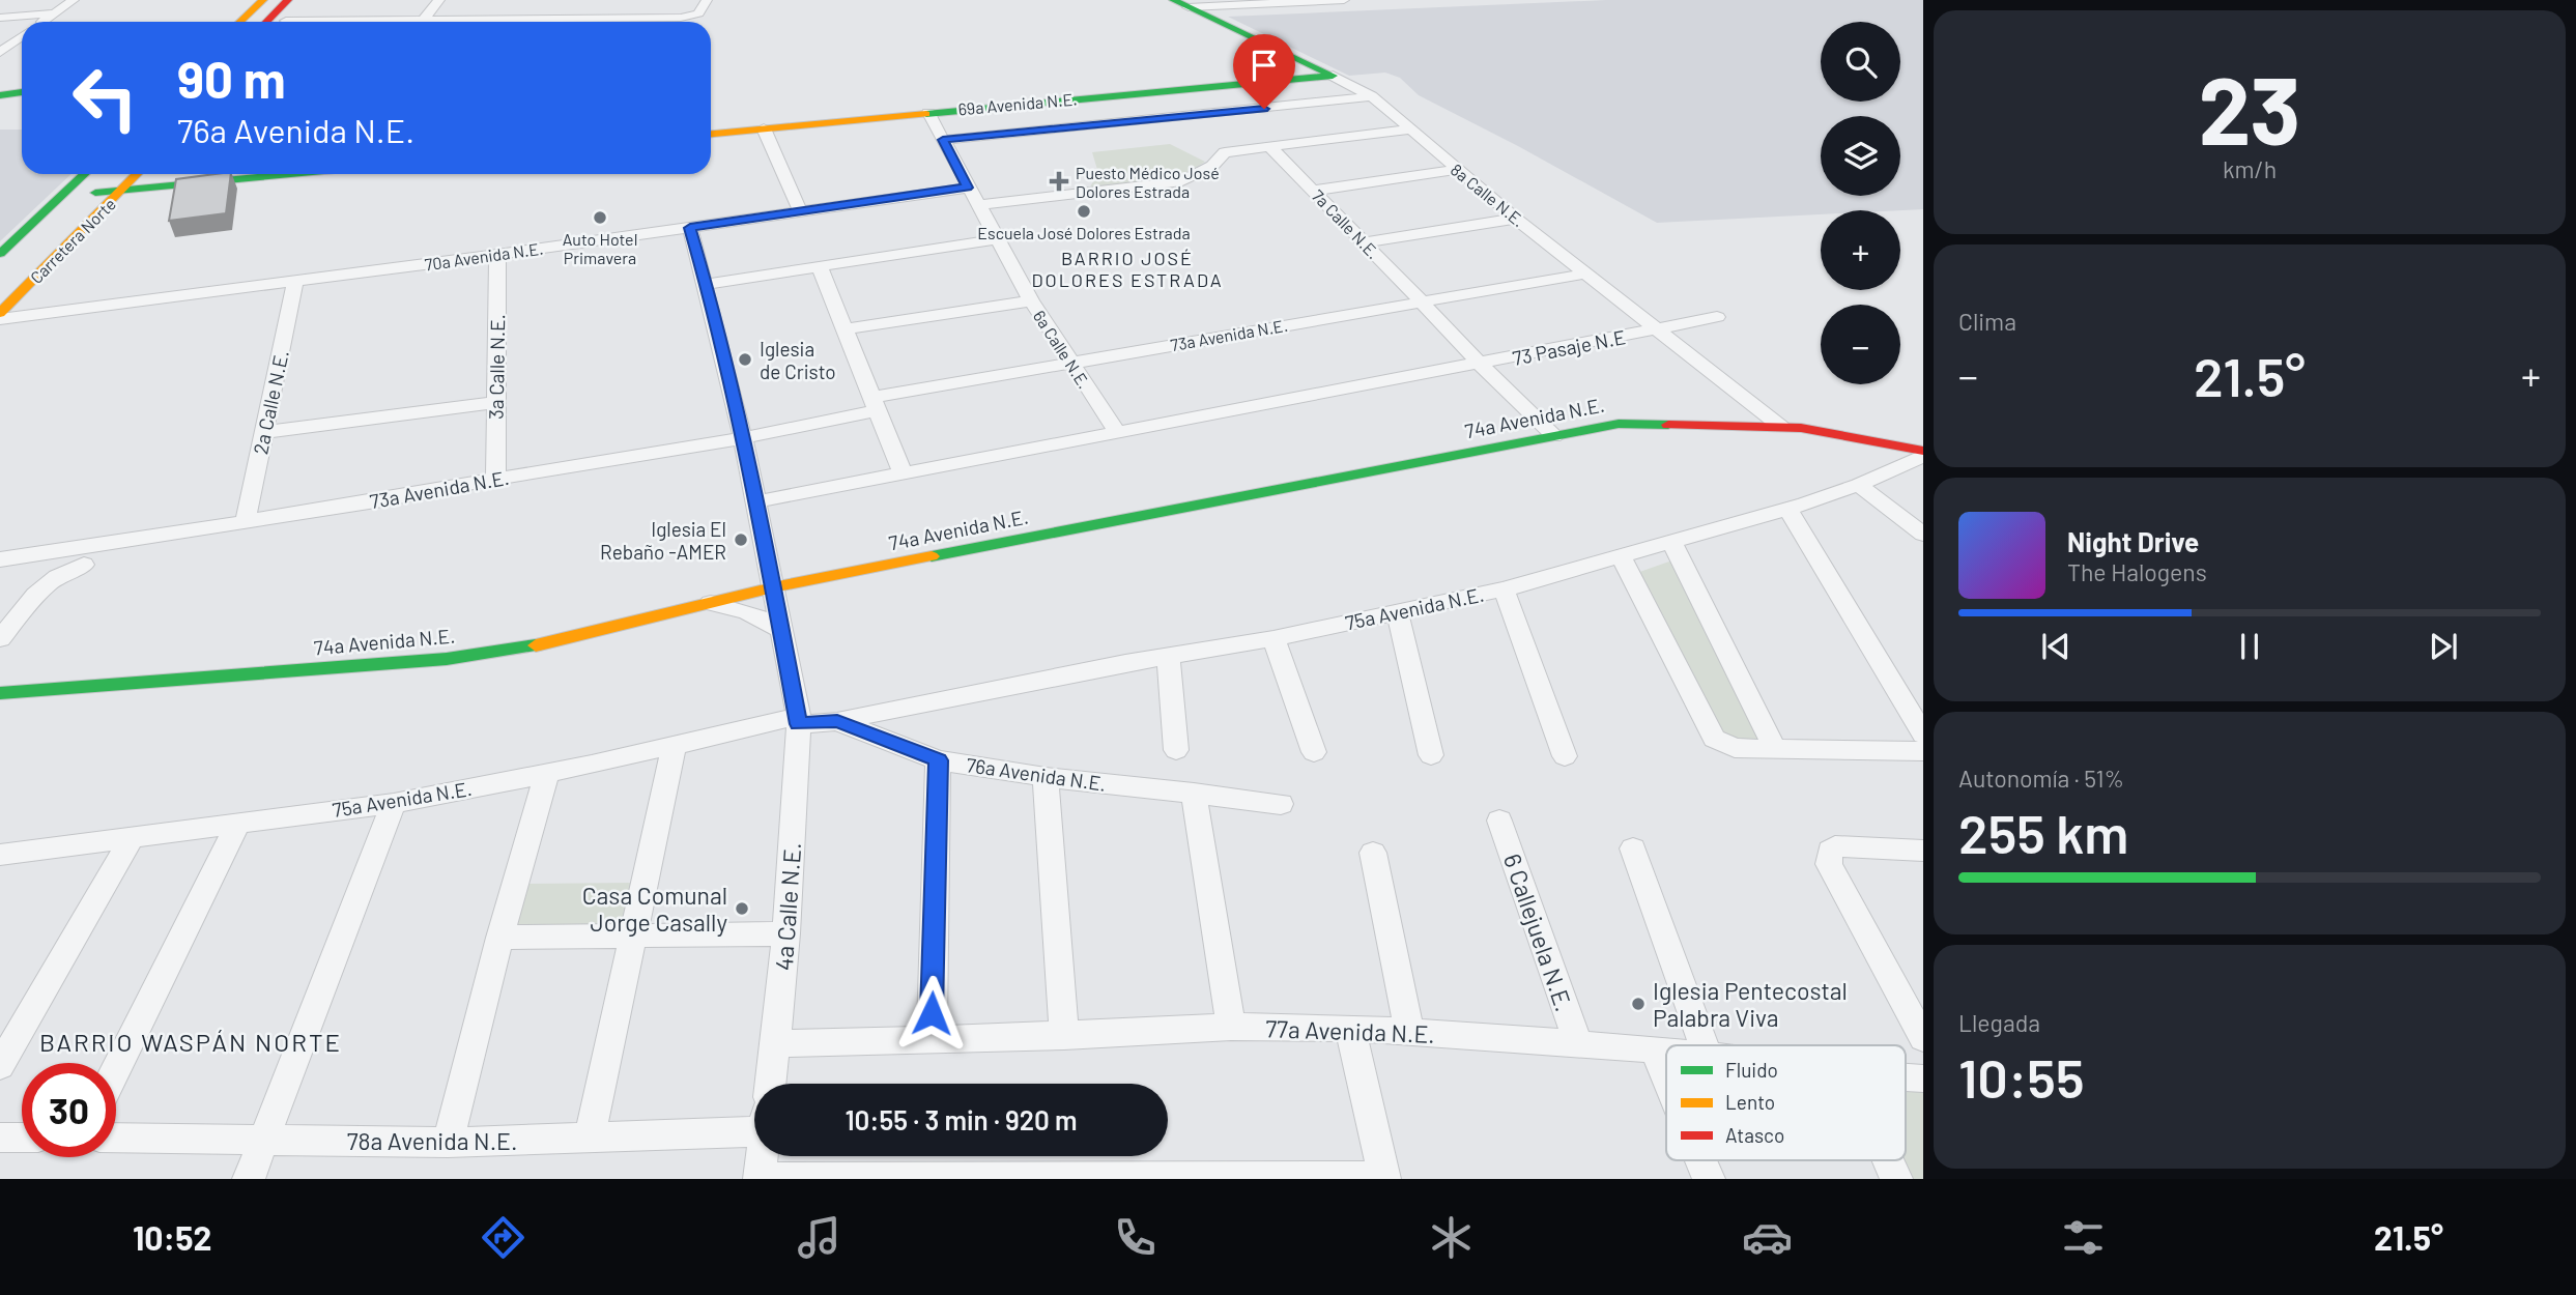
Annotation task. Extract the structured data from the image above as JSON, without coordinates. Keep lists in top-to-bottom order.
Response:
{
  "streets": {
    "main road": [
      "69a Avenida N.E.",
      "8a Calle N.E.",
      "Carretera Norte",
      "74a Avenida N.E."
    ],
    "street": [
      "7a Calle N.E.",
      "70a Avenida N.E.",
      "73a Avenida N.E.",
      "73 Pasaje N.E",
      "6a Calle N.E.",
      "3a Calle N.E.",
      "2a Calle N.E.",
      "75a Avenida N.E.",
      "76a Avenida N.E.",
      "4a Calle N.E.",
      "6 Callejuela N.E.",
      "77a Avenida N.E.",
      "78a Avenida N.E."
    ]
  },
  "crossings": [
    ["69a Avenida N.E.", "8a Calle N.E."],
    ["69a Avenida N.E.", "6a Calle N.E."],
    ["8a Calle N.E.", "73a Avenida N.E."],
    ["8a Calle N.E.", "73 Pasaje N.E"],
    ["8a Calle N.E.", "74a Avenida N.E."],
    ["7a Calle N.E.", "73a Avenida N.E."],
    ["70a Avenida N.E.", "6a Calle N.E."],
    ["70a Avenida N.E.", "3a Calle N.E."],
    ["70a Avenida N.E.", "2a Calle N.E."],
    ["70a Avenida N.E.", "4a Calle N.E."],
    ["73a Avenida N.E.", "6a Calle N.E."],
    ["73a Avenida N.E.", "3a Calle N.E."],
    ["73a Avenida N.E.", "2a Calle N.E."],
    ["73a Avenida N.E.", "4a Calle N.E."],
    ["73 Pasaje N.E", "6a Calle N.E."],
    ["73 Pasaje N.E", "4a Calle N.E."],
    ["74a Avenida N.E.", "4a Calle N.E."],
    ["75a Avenida N.E.", "76a Avenida N.E."],
    ["75a Avenida N.E.", "4a Calle N.E."],
    ["76a Avenida N.E.", "4a Calle N.E."],
    ["4a Calle N.E.", "77a Avenida N.E."],
    ["6 Callejuela N.E.", "77a Avenida N.E."]
  ],
  "districts": ["BARRIO JOSÉ DOLORES ESTRADA", "BARRIO WASPÁN NORTE"],
  "places": {
    "health": ["Puesto Médico José Dolores Estrada"],
    "other": [
      "Escuela José Dolores Estrada",
      "Auto Hotel Primavera",
      "Iglesia de Cristo",
      "Iglesia El Rebaño -AMER",
      "Casa Comunal Jorge Casally",
      "Iglesia Pentecostal Palabra Viva"
    ]
  },
  "legend": ["Fluido", "Lento", "Atasco"],
  "page": {
    "tile": [
      ["23", "km/h"],
      "Clima",
      ["Autonomía · 51%", "255 km"],
      ["Llegada", "10:55"]
    ],
    "map_buttons": ["+", "−"],
    "turn": ["90 m", "76a Avenida N.E."],
    "heat": ["−", "21.5°", "+"],
    "song": ["Night Drive", "The Halogens"],
    "limit": "30",
    "trip": "10:55 · 3 min · 920 m",
    "tabs": ["10:52", "21.5°"]
  }
}
